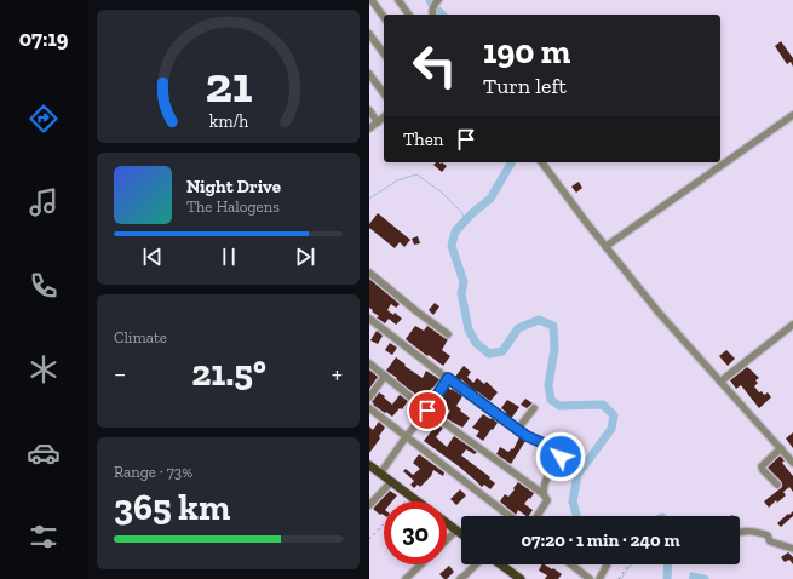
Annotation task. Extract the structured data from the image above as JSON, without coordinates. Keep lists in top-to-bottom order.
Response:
{
  "page": {
    "tabs": "07:19",
    "turn": ["190 m", "Turn left"],
    "then": "Then",
    "song": ["Night Drive", "The Halogens"],
    "tile": [
      "Climate",
      ["Range · 73%", "365 km"]
    ],
    "heat": ["−", "21.5°", "+"],
    "limit": "30",
    "trip": "07:20 · 1 min · 240 m",
    "gauge": ["21", "km/h"]
  }
}
